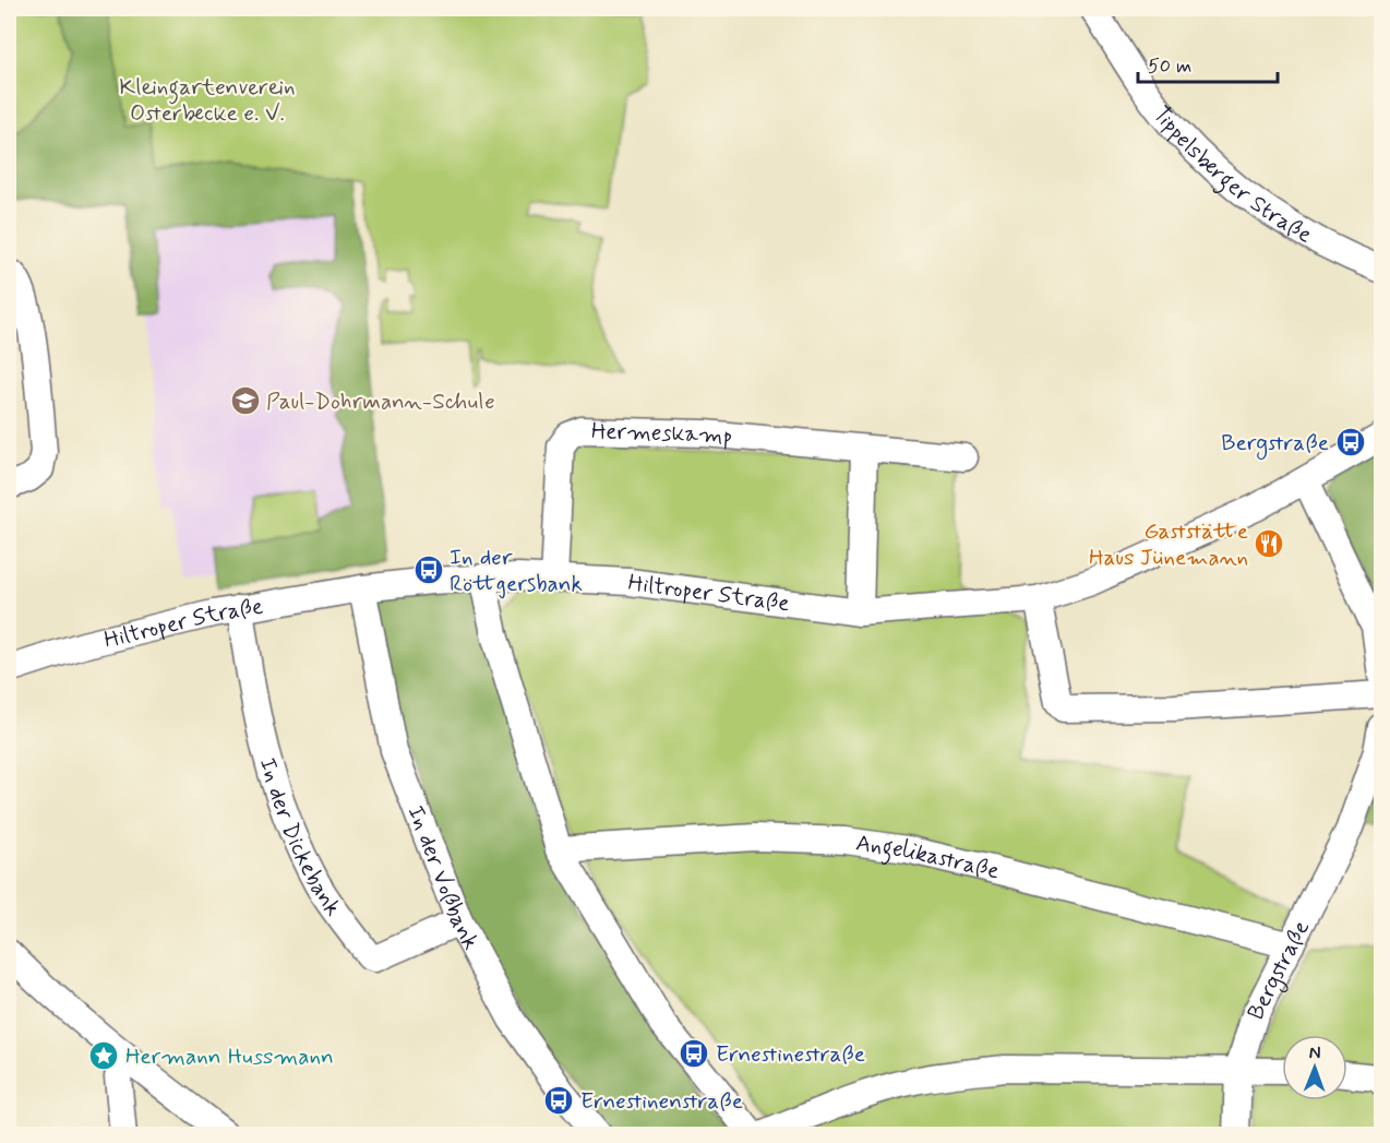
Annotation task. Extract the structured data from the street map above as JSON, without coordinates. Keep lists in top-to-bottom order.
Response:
{
  "streets": {
    "street": [
      "Tippelsberger Straße",
      "Hermeskamp",
      "Hiltroper Straße",
      "In der Dickebank",
      "Angelikastraße",
      "In der Voßbank",
      "Bergstraße"
    ]
  },
  "crossings": [
    ["Hermeskamp", "Hiltroper Straße"],
    ["Hiltroper Straße", "In der Dickebank"],
    ["Hiltroper Straße", "In der Voßbank"],
    ["In der Dickebank", "In der Voßbank"],
    ["Angelikastraße", "Bergstraße"]
  ],
  "parks": ["Kleingartenverein Osterbecke e. V."],
  "places": {
    "school or university": ["Paul-Dohrmann-Schule"],
    "bus stop": [
      "Bergstraße",
      "In der Röttgersbank",
      "Ernestinestraße",
      "Ernestinenstraße"
    ],
    "restaurant": ["Gaststätte Haus Jünemann"],
    "place": ["Hermann Hussmann"]
  },
  "scale_bar": "50 m",
  "north": "top"
}
